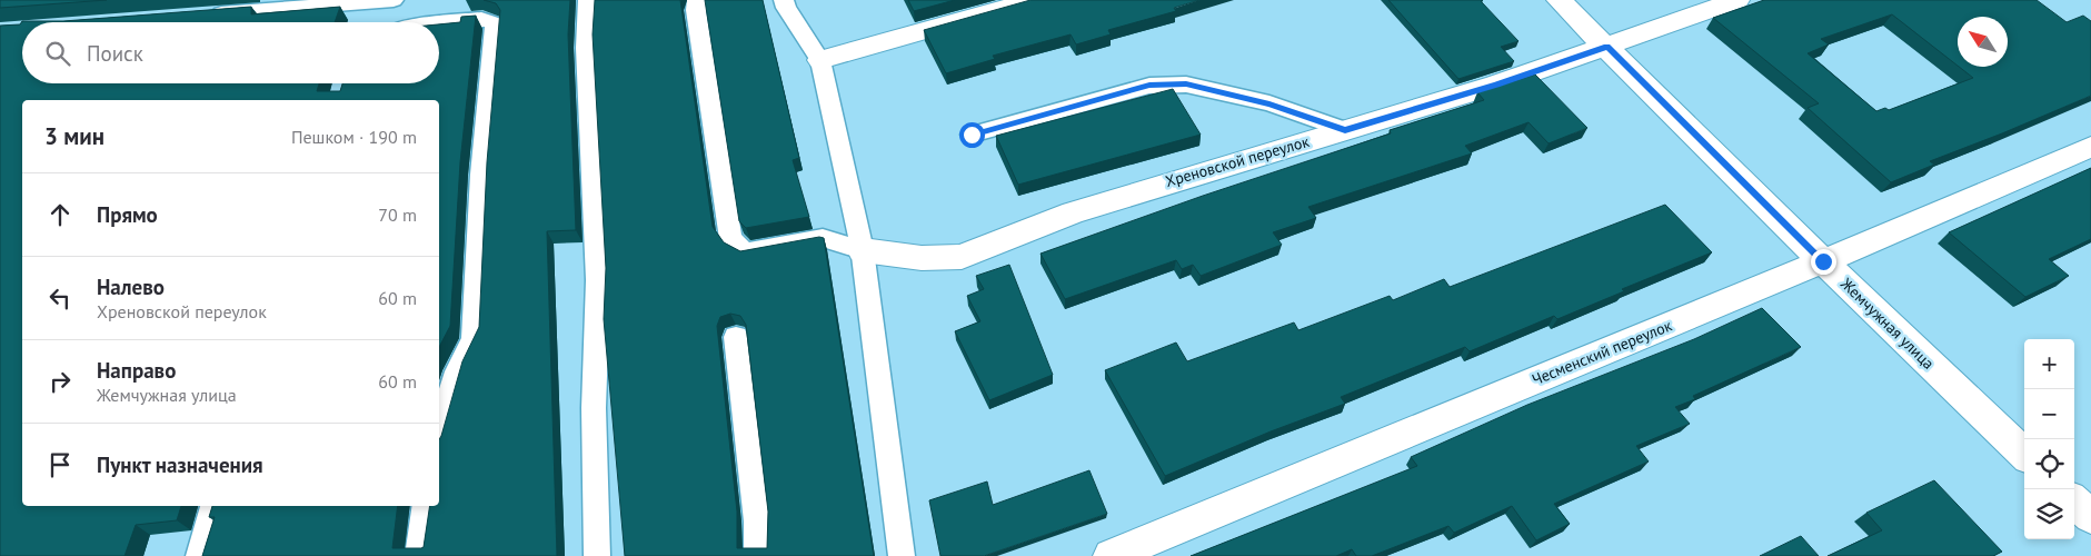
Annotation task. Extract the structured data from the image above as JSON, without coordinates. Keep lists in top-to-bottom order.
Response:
{
  "streets": {
    "street": ["Хреновской переулок", "Жемчужная улица", "Чесменский переулок"]
  },
  "crossings": [
    ["Хреновской переулок", "Жемчужная улица"],
    ["Жемчужная улица", "Чесменский переулок"]
  ],
  "north": "top left",
  "page": {
    "search": "Поиск",
    "heading": ["3 мин", "Пешком · 190 m"],
    "list": [
      ["Прямо", "70 m"],
      ["Налево", "Хреновской переулок", "60 m"],
      ["Направо", "Жемчужная улица", "60 m"],
      "Пункт назначения"
    ],
    "map_buttons": ["+", "−"]
  }
}
